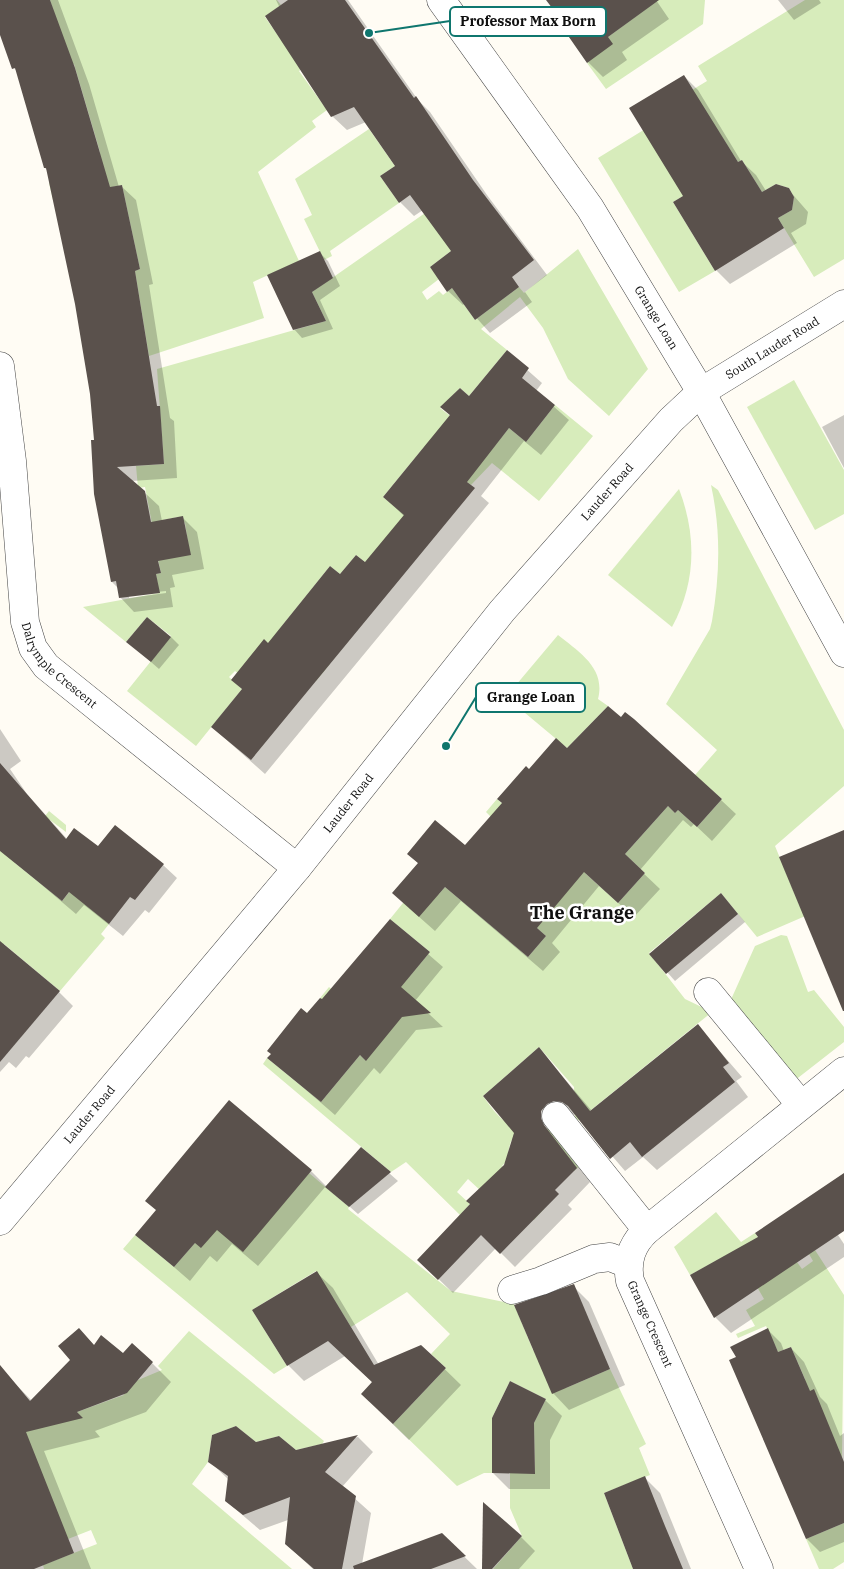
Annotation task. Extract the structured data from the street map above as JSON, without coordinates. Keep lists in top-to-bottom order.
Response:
{
  "streets": {
    "street": [
      "Grange Loan",
      "South Lauder Road",
      "Lauder Road",
      "Dalrymple Crescent",
      "Grange Crescent"
    ]
  },
  "crossings": [
    ["Grange Loan", "South Lauder Road"],
    ["Grange Loan", "Lauder Road"],
    ["South Lauder Road", "Lauder Road"],
    ["Lauder Road", "Dalrymple Crescent"]
  ],
  "districts": ["The Grange"],
  "places": ["Professor Max Born", "Grange Loan"]
}
